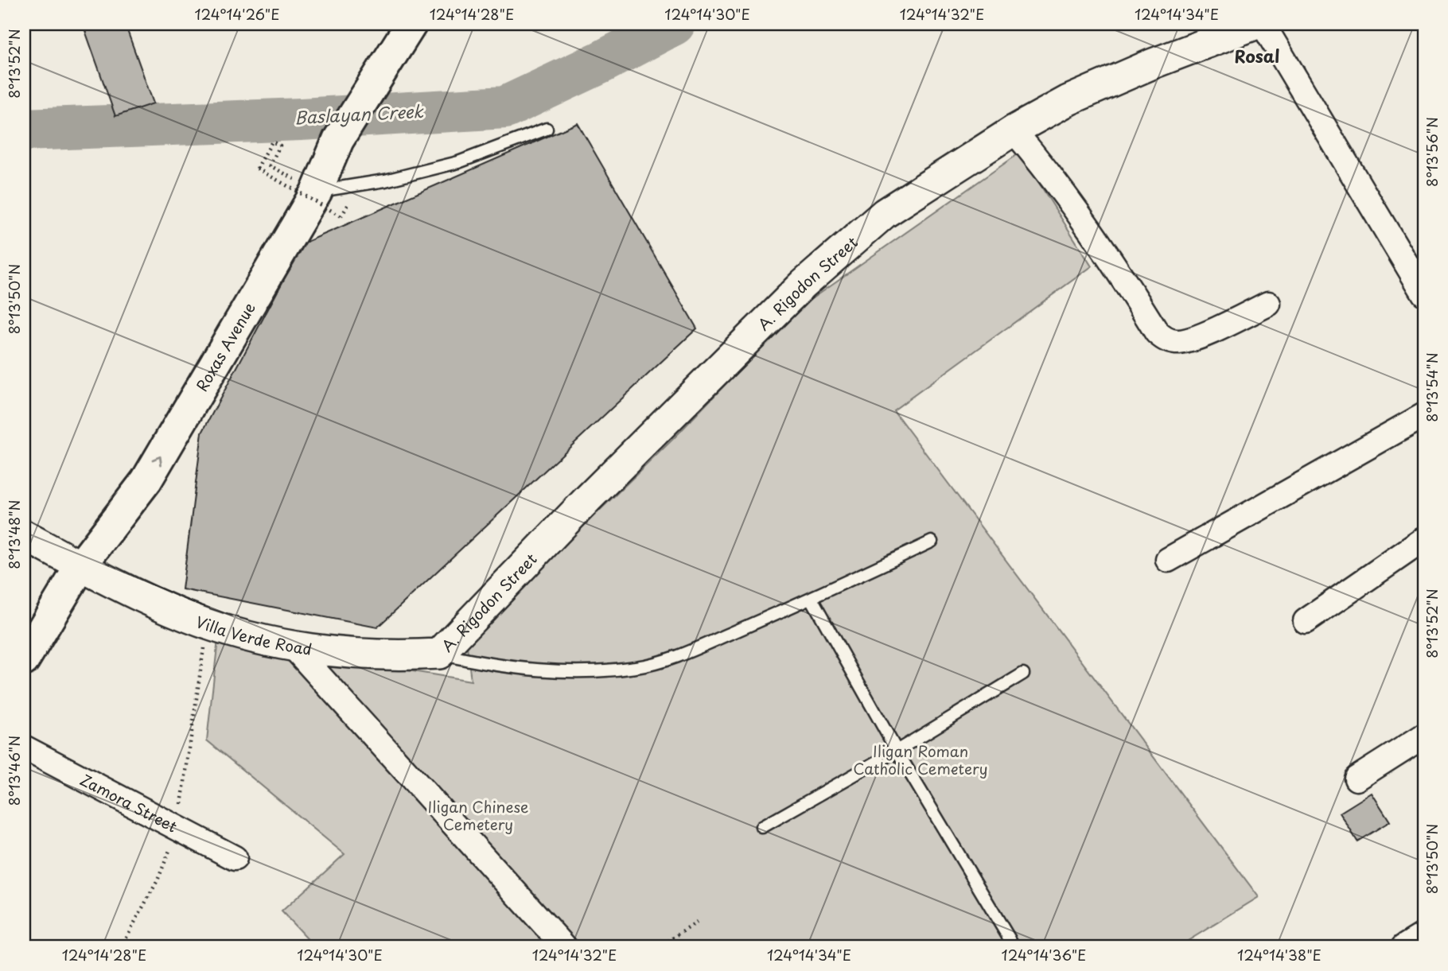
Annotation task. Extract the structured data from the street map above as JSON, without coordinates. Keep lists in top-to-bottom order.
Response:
{
  "streets": {
    "highway": ["Roxas Avenue"],
    "street": ["A. Rigodon Street", "Villa Verde Road", "Zamora Street"]
  },
  "crossings": [
    ["A. Rigodon Street", "Villa Verde Road"],
    ["Roxas Avenue", "Villa Verde Road"]
  ],
  "districts": ["Rosal"],
  "water": ["Baslayan Creek"],
  "parks": ["Iligan Roman Catholic Cemetery", "Iligan Chinese Cemetery"],
  "coordinates": [
    "124°14'26\"E",
    "124°14'28\"E",
    "124°14'30\"E",
    "124°14'32\"E",
    "124°14'34\"E",
    "8°13'52\"N",
    "8°13'56\"N",
    "8°13'50\"N",
    "8°13'54\"N",
    "8°13'48\"N",
    "8°13'46\"N",
    "124°14'36\"E",
    "124°14'38\"E"
  ]
}
